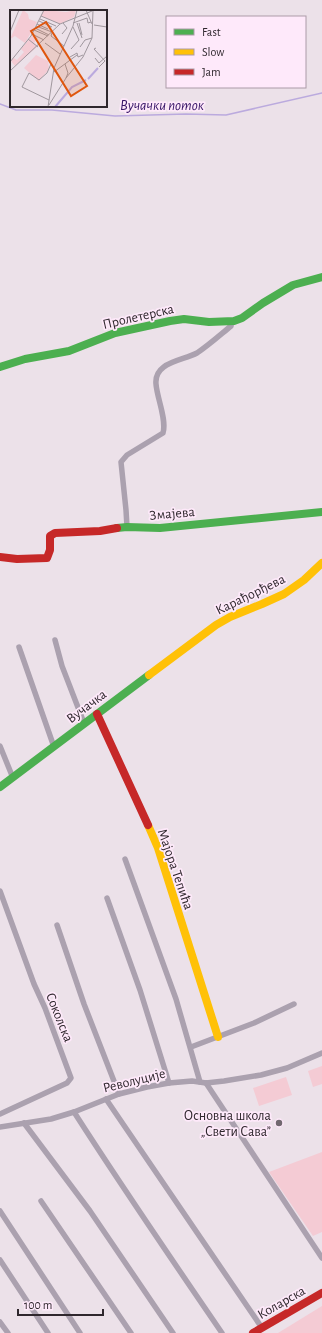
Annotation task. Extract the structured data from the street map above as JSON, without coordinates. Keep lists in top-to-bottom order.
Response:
{
  "streets": {
    "street": [
      "Пролетерска",
      "Змајева",
      "Карађорђева",
      "Вучачка",
      "Мајора Тепића",
      "Соколска",
      "Револуције",
      "Коларска"
    ]
  },
  "crossings": [
    ["Карађорђева", "Вучачка"],
    ["Вучачка", "Мајора Тепића"]
  ],
  "water": ["Вучачки поток"],
  "places": ["Основна школа „Свети Сава”"],
  "legend": ["Fast", "Slow", "Jam"],
  "scale_bar": "100 m"
}
